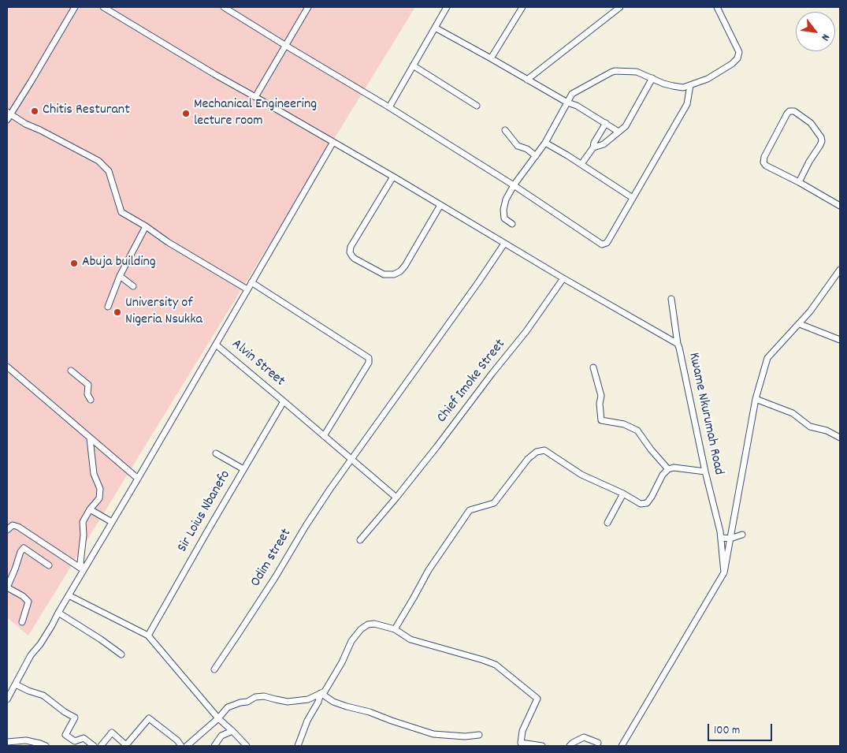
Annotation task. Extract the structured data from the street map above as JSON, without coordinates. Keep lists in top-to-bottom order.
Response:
{
  "streets": {
    "street": [
      "Alvin Street",
      "Chief Imoke Street",
      "Kwame Nkurumah Road",
      "Sir Loius Nbanefo",
      "Odim street"
    ]
  },
  "crossings": [
    ["Alvin Street", "Chief Imoke Street"],
    ["Alvin Street", "Sir Loius Nbanefo"],
    ["Alvin Street", "Odim street"],
    ["Chief Imoke Street", "Kwame Nkurumah Road"],
    ["Kwame Nkurumah Road", "Odim street"]
  ],
  "places": [
    "Chitis Resturant",
    "Mechanical Engineering lecture room",
    "Abuja building",
    "University of Nigeria Nsukka"
  ],
  "scale_bar": "100 m",
  "north": "bottom right"
}
